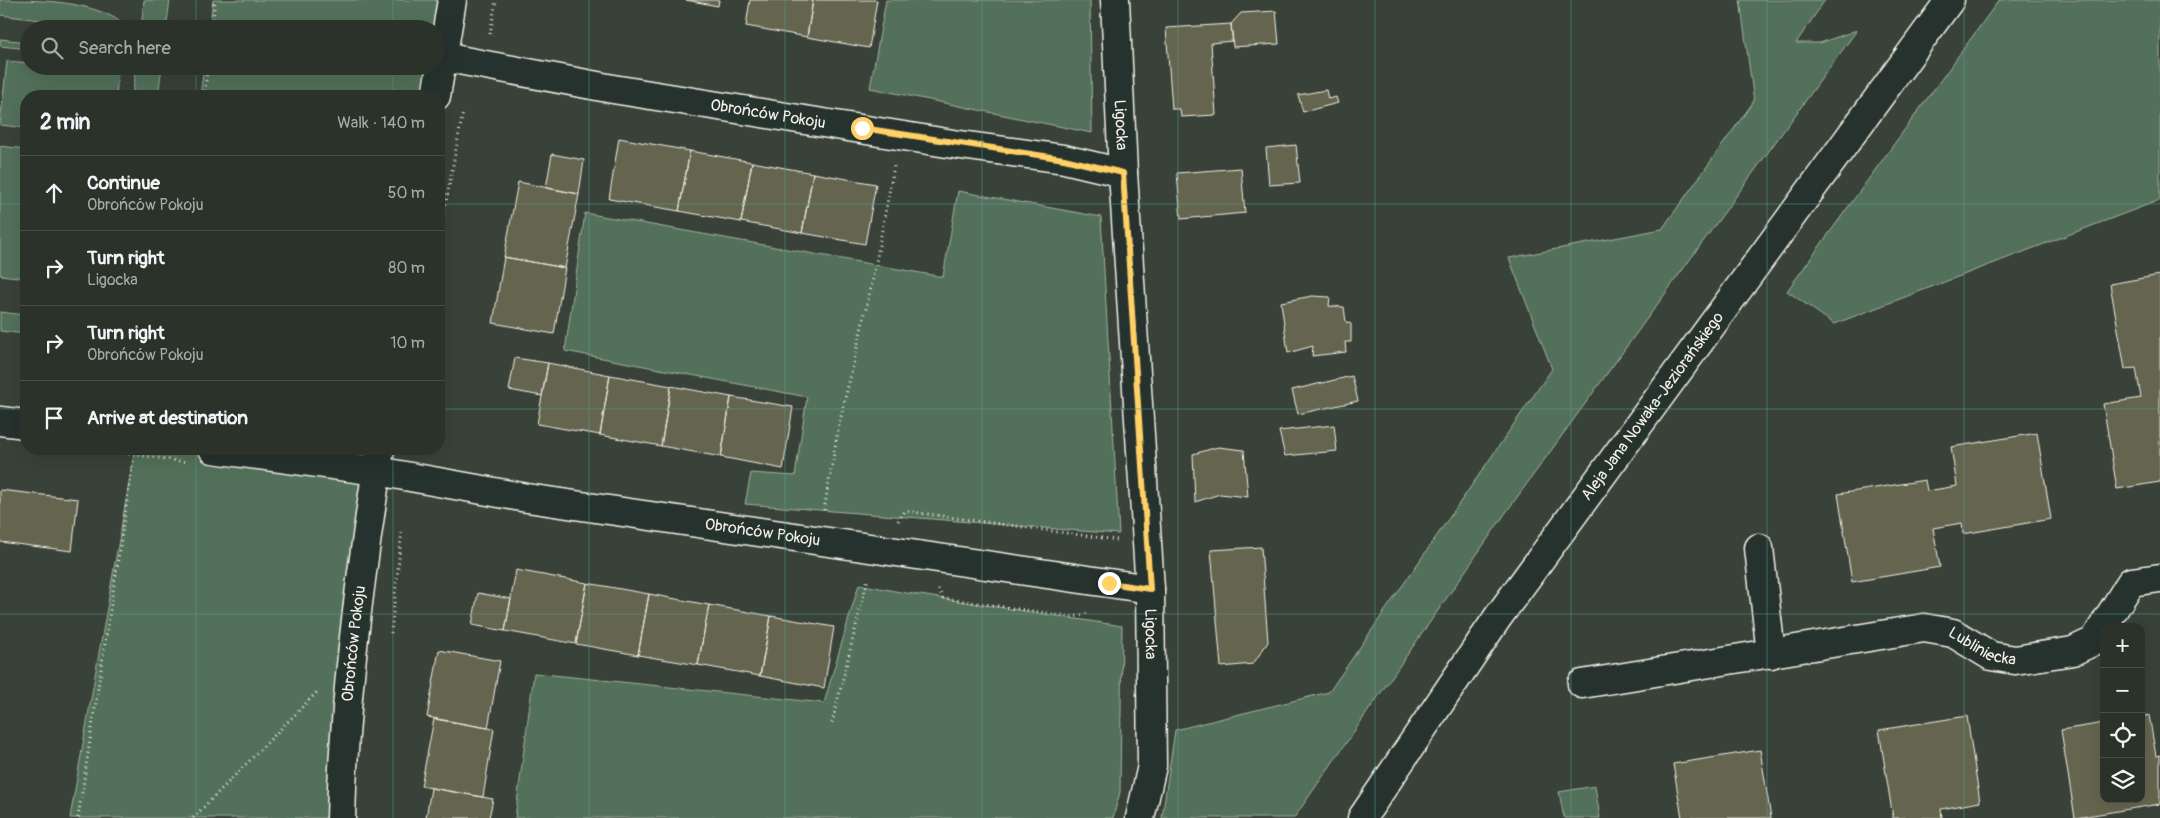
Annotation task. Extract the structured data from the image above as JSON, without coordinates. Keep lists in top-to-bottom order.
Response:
{
  "streets": {
    "street": [
      "Obrońców Pokoju",
      "Ligocka",
      "Aleja Jana Nowaka-Jeziorańskiego",
      "Lubliniecka"
    ]
  },
  "crossings": [
    ["Obrońców Pokoju", "Ligocka"]
  ],
  "page": {
    "search": "Search here",
    "heading": ["2 min", "Walk · 140 m"],
    "list": [
      ["Continue", "Obrońców Pokoju", "50 m"],
      ["Turn right", "Ligocka", "80 m"],
      ["Turn right", "Obrońców Pokoju", "10 m"],
      "Arrive at destination"
    ],
    "map_buttons": ["+", "−"]
  }
}
